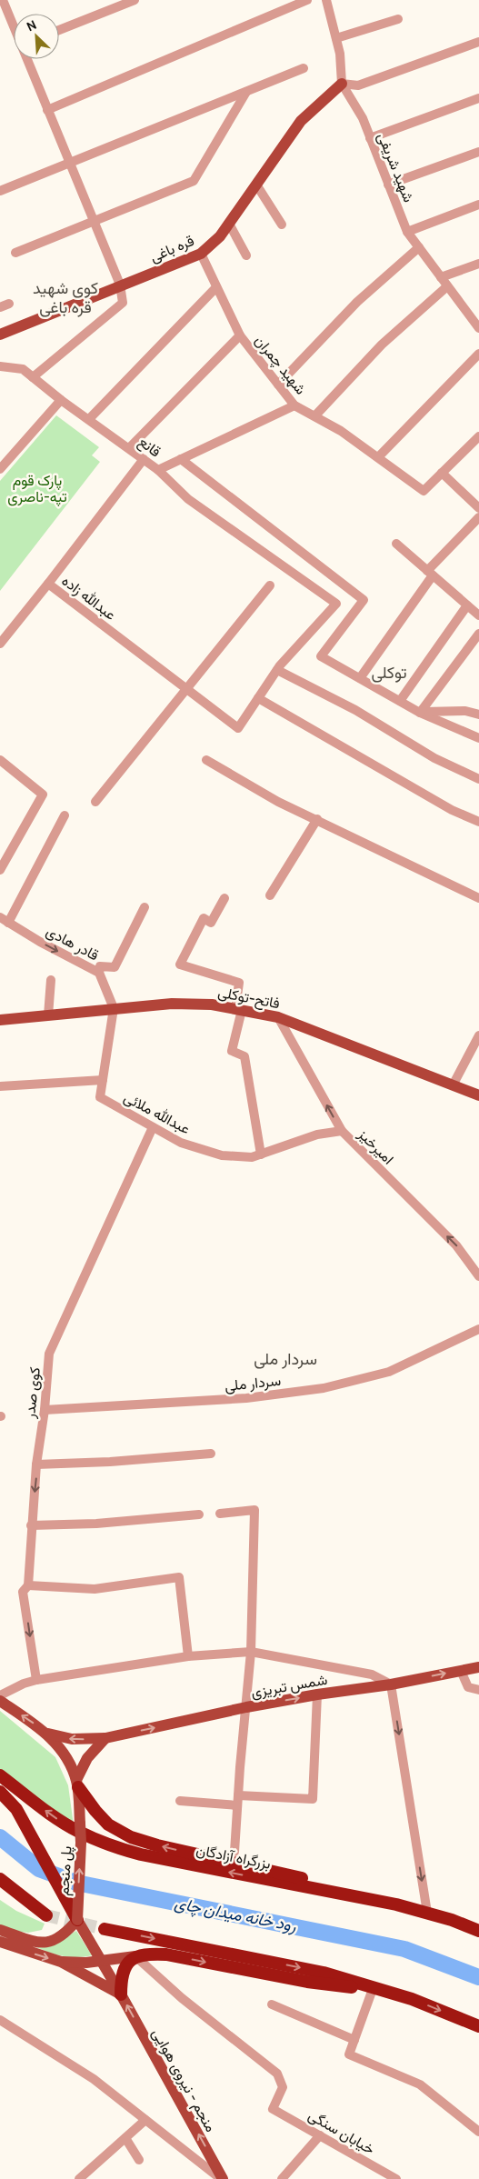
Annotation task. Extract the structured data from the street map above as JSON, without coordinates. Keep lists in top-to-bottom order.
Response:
{
  "streets": {
    "highway": ["بزرگراه آزادگان"],
    "main road": [
      "قره باغی",
      "فاتح-توکلی",
      "شمس تبریزی",
      "پل منجم",
      "منجم - نیروی هوایی"
    ],
    "street": [
      "شهید شریفى",
      "شهید چمران",
      "قانع",
      "عبدالله زاده",
      "قادر هادی",
      "عبدالله ملائی",
      "امیرخیز",
      "سردار ملی",
      "کوی صدر",
      "خیابان سنگی"
    ]
  },
  "crossings": [
    ["شهید شریفى", "قره باغی"],
    ["قره باغی", "شهید چمران"],
    ["شهید چمران", "قانع"],
    ["قانع", "عبدالله زاده"],
    ["قادر هادی", "فاتح-توکلی"],
    ["قادر هادی", "عبدالله ملائی"],
    ["فاتح-توکلی", "عبدالله ملائی"],
    ["فاتح-توکلی", "امیرخیز"],
    ["عبدالله ملائی", "امیرخیز"],
    ["عبدالله ملائی", "کوی صدر"],
    ["سردار ملی", "کوی صدر"],
    ["پل منجم", "منجم - نیروی هوایی"]
  ],
  "one_way": [
    "قادر هادی",
    "امیرخیز",
    "پل منجم",
    "منجم - نیروی هوایی"
  ],
  "districts": ["کوی شهید قره باغی", "توکلی", "سردار ملی"],
  "water": ["رود خانه میدان چای"],
  "parks": ["پارک قوم تپه-ناصری"],
  "north": "top left"
}
